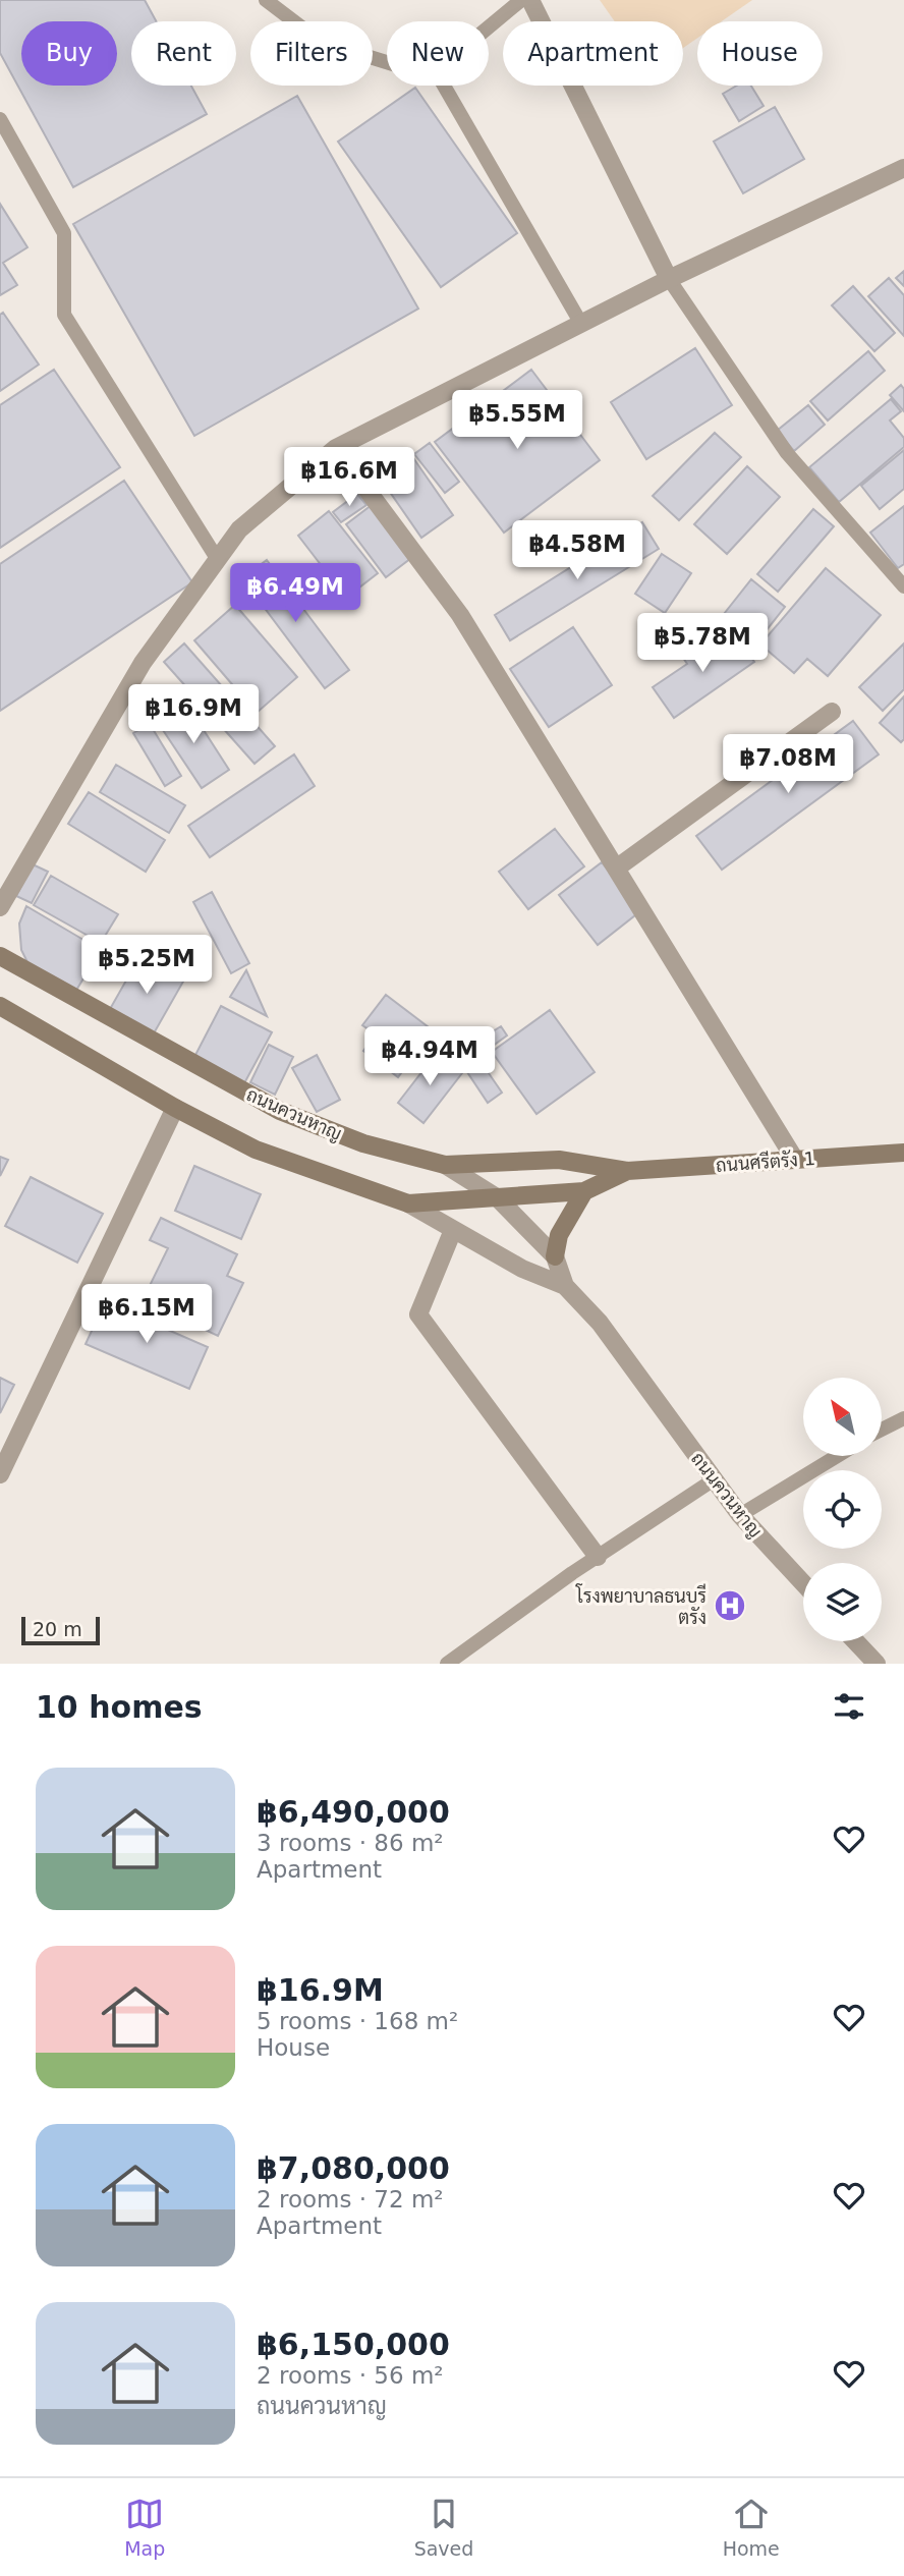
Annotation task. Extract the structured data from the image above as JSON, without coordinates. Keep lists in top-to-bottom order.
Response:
{
  "streets": {
    "main road": ["ถนนควนหาญ", "ถนนศรีตรัง 1"]
  },
  "crossings": [
    ["ถนนควนหาญ", "ถนนศรีตรัง 1"]
  ],
  "places": {
    "hospital": ["โรงพยาบาลธนบุรี ตรัง"]
  },
  "scale_bar": "20 m",
  "north": "top left",
  "page": {
    "chip": [
      "Buy",
      "Rent",
      "Filters",
      "New",
      "Apartment",
      "House"
    ],
    "price": [
      "฿5.55M",
      "฿16.6M",
      "฿4.58M",
      "฿6.49M",
      "฿5.78M",
      "฿16.9M",
      "฿7.08M",
      "฿5.25M",
      "฿4.94M",
      "฿6.15M"
    ],
    "scale": "20 m",
    "heading": "10 homes",
    "list": [
      {
        "name": "฿6,490,000",
        "note": "3 rooms · 86 m² · Apartment"
      },
      {
        "name": "฿16.9M",
        "note": "5 rooms · 168 m² · House"
      },
      {
        "name": "฿7,080,000",
        "note": "2 rooms · 72 m² · Apartment"
      },
      {
        "name": "฿6,150,000",
        "note": "2 rooms · 56 m² · ถนนควนหาญ"
      }
    ],
    "tabs": ["Map", "Saved", "Home"]
  }
}
